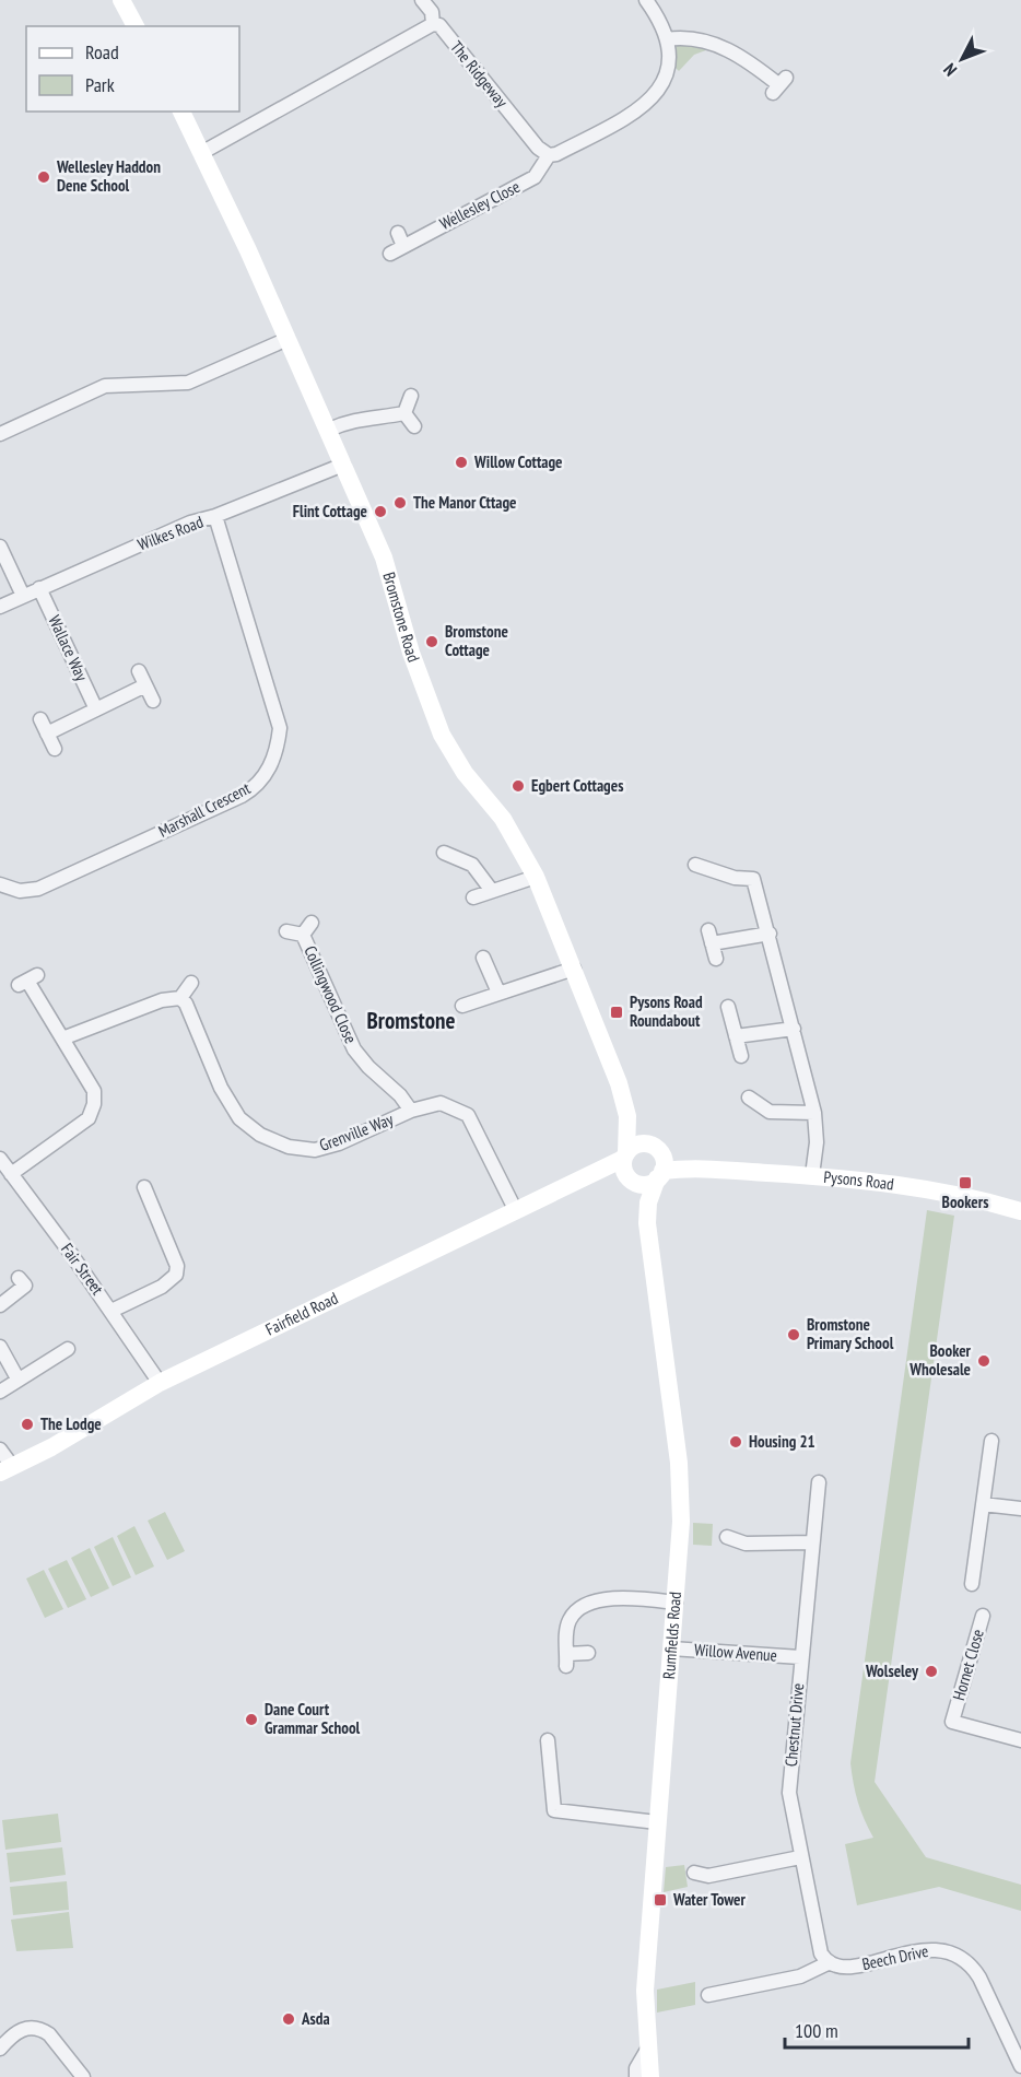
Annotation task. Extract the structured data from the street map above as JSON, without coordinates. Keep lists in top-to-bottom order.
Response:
{
  "streets": {
    "street": [
      "The Ridgeway",
      "Wellesley Close",
      "Wilkes Road",
      "Bromstone Road",
      "Wallace Way",
      "Marshall Crescent",
      "Collingwood Close",
      "Grenville Way",
      "Pysons Road",
      "Fair Street",
      "Fairfield Road",
      "Rumfields Road",
      "Willow Avenue",
      "Hornet Close",
      "Chestnut Drive",
      "Beech Drive"
    ]
  },
  "crossings": [
    ["The Ridgeway", "Wellesley Close"],
    ["Wilkes Road", "Bromstone Road"],
    ["Wilkes Road", "Wallace Way"],
    ["Wilkes Road", "Marshall Crescent"],
    ["Bromstone Road", "Pysons Road"],
    ["Bromstone Road", "Fairfield Road"],
    ["Bromstone Road", "Rumfields Road"],
    ["Collingwood Close", "Grenville Way"],
    ["Grenville Way", "Fairfield Road"],
    ["Pysons Road", "Fairfield Road"],
    ["Pysons Road", "Rumfields Road"],
    ["Fair Street", "Fairfield Road"],
    ["Fairfield Road", "Rumfields Road"],
    ["Rumfields Road", "Willow Avenue"],
    ["Willow Avenue", "Chestnut Drive"],
    ["Chestnut Drive", "Beech Drive"]
  ],
  "districts": ["Bromstone"],
  "places": {
    "other": [
      "Wellesley Haddon Dene School",
      "Willow Cottage",
      "The Manor Cttage",
      "Flint Cottage",
      "Bromstone Cottage",
      "Egbert Cottages",
      "Bromstone Primary School",
      "Booker Wholesale",
      "The Lodge",
      "Housing 21",
      "Wolseley",
      "Dane Court Grammar School",
      "Asda"
    ],
    "transit": ["Pysons Road Roundabout", "Bookers", "Water Tower"]
  },
  "legend": ["Road", "Park"],
  "scale_bar": "100 m",
  "north": "bottom left"
}
